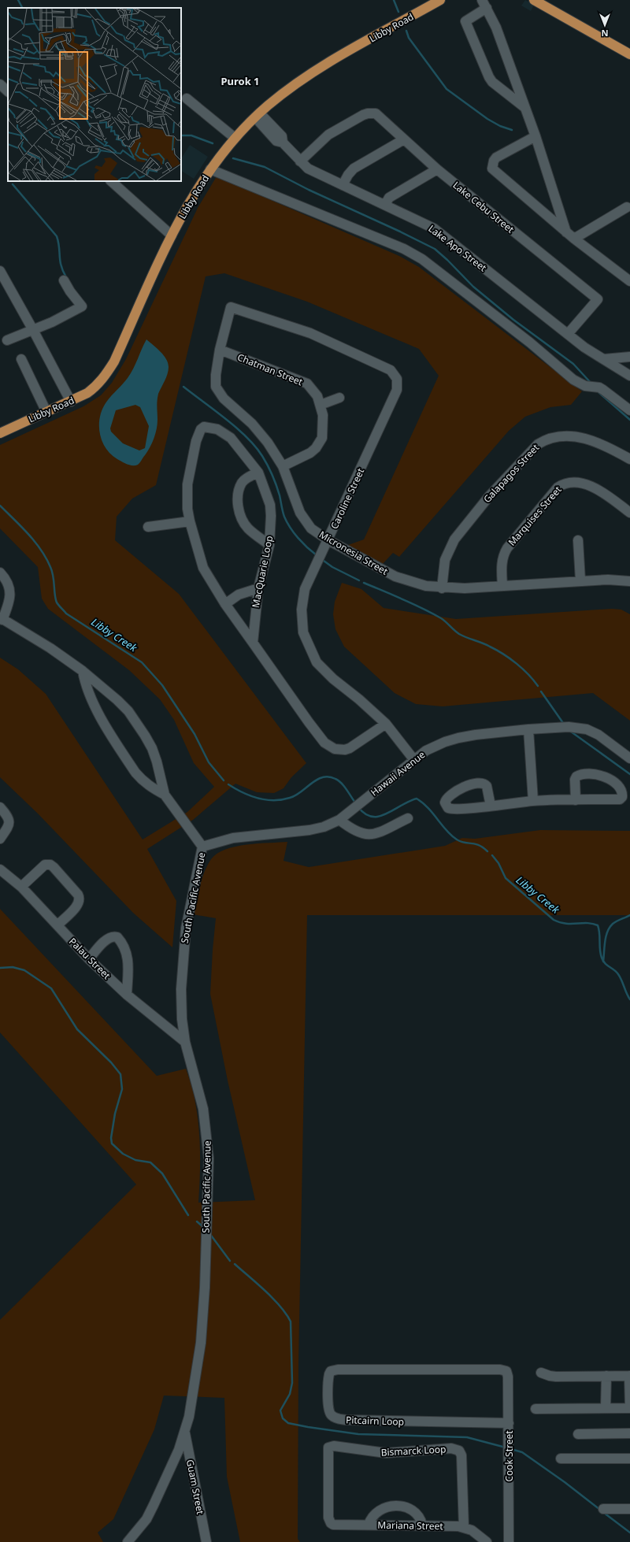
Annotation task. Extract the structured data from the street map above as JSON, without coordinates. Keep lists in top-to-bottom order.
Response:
{
  "streets": {
    "main road": ["Libby Road"],
    "street": [
      "Lake Cebu Street",
      "Lake Apo Street",
      "Chatman Street",
      "Galapagos Street",
      "Caroline Street",
      "Marquises Street",
      "Micronesia Street",
      "MacQuarie Loop",
      "Hawaii Avenue",
      "South Pacific Avenue",
      "Palau Street",
      "Pitcairn Loop",
      "Bismarck Loop",
      "Cook Street",
      "Guam Street",
      "Mariana Street"
    ]
  },
  "crossings": [
    ["Libby Road", "Lake Apo Street"],
    ["Lake Cebu Street", "Lake Apo Street"],
    ["Chatman Street", "Micronesia Street"],
    ["Galapagos Street", "Micronesia Street"],
    ["Caroline Street", "Micronesia Street"],
    ["Caroline Street", "MacQuarie Loop"],
    ["Caroline Street", "Hawaii Avenue"],
    ["Marquises Street", "Micronesia Street"],
    ["Hawaii Avenue", "South Pacific Avenue"],
    ["South Pacific Avenue", "Palau Street"],
    ["South Pacific Avenue", "Guam Street"],
    ["Pitcairn Loop", "Cook Street"],
    ["Bismarck Loop", "Mariana Street"]
  ],
  "districts": ["Purok 1"],
  "water": ["Libby Creek"],
  "north": "bottom"
}
